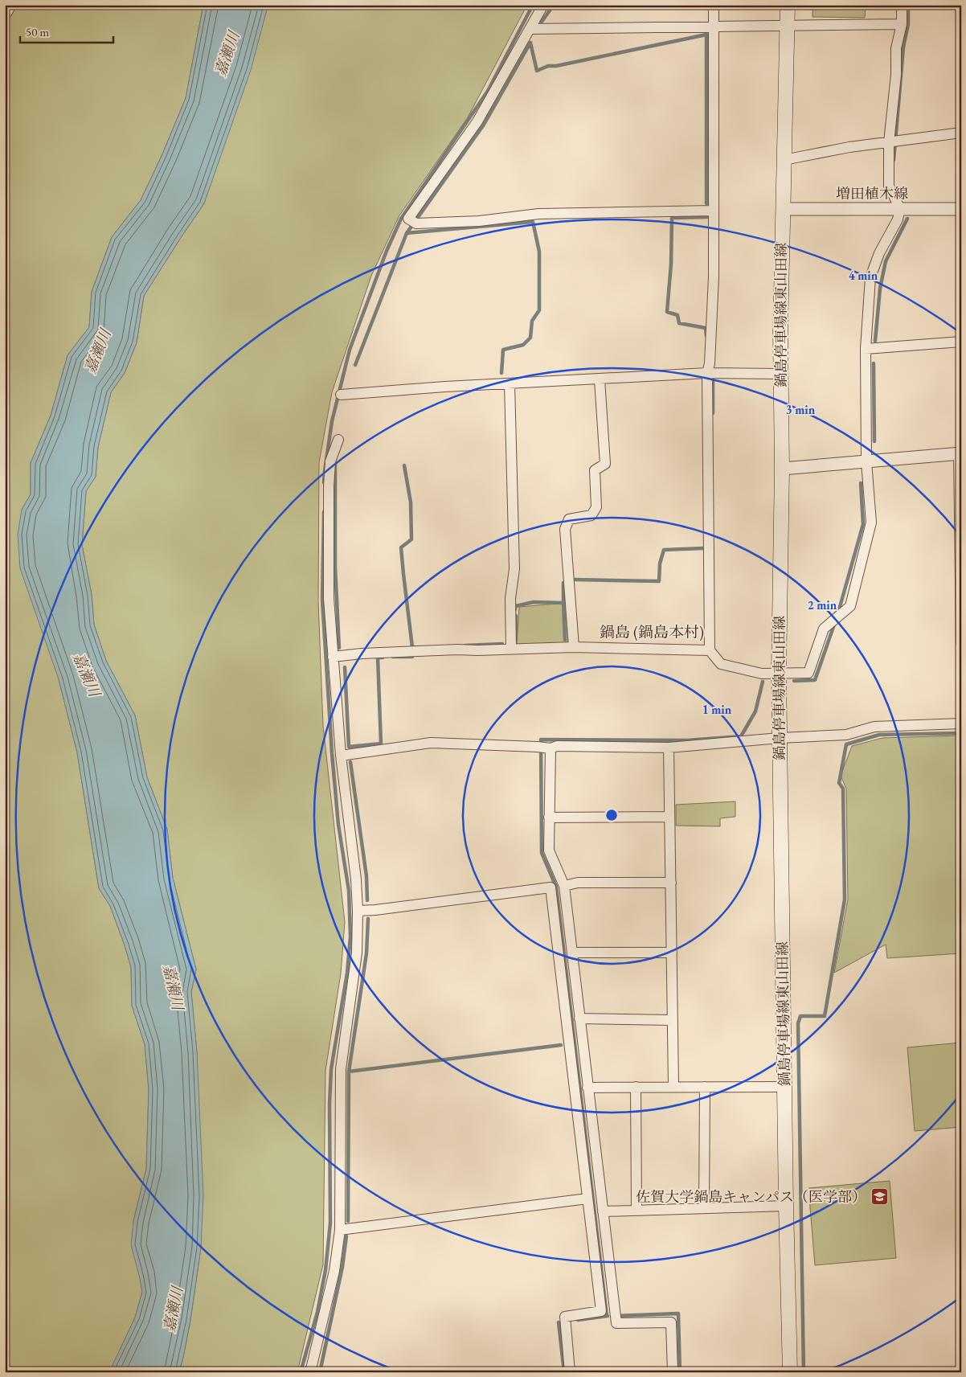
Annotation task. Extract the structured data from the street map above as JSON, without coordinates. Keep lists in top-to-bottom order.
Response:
{
  "streets": {
    "main road": ["鍋島停車場線東山田線"],
    "street": ["増田植木線"]
  },
  "crossings": [
    ["増田植木線", "鍋島停車場線東山田線"]
  ],
  "districts": ["鍋島 (鍋島本村)"],
  "water": ["嘉瀬川"],
  "places": {
    "school or university": ["佐賀大学鍋島キャンパス（医学部）"]
  },
  "scale_bar": "50 m",
  "rings": [
    "4 min",
    "3 min",
    "2 min",
    "1 min"
  ]
}
